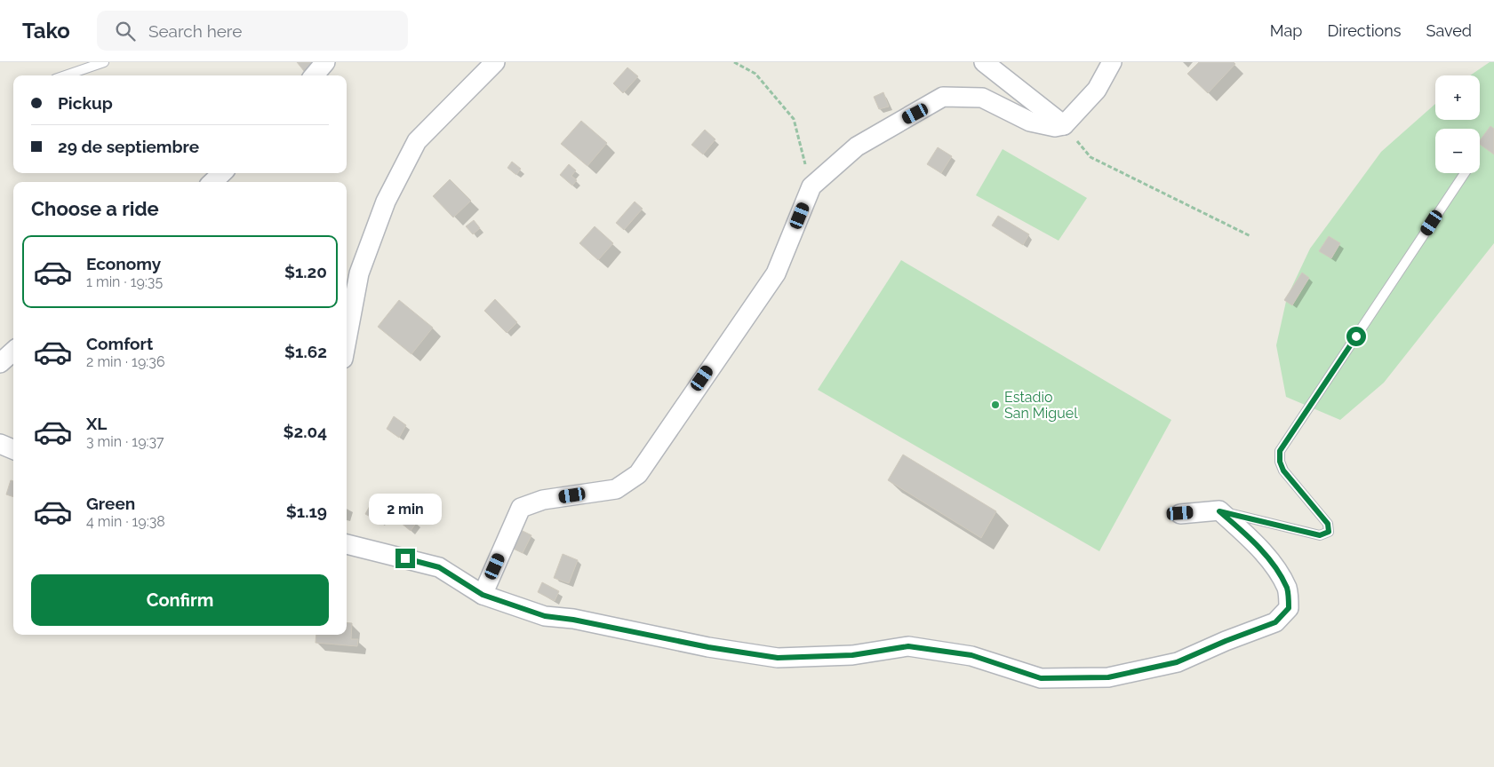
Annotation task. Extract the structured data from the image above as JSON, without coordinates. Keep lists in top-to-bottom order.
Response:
{
  "places": ["Estadio San Miguel"],
  "page": {
    "header": "Tako",
    "search": "Search here",
    "nav": ["Map", "Directions", "Saved"],
    "map_buttons": ["+", "−"],
    "banner": ["Pickup", "29 de septiembre"],
    "heading": "Choose a ride",
    "list": [
      {
        "name": "Economy",
        "note": "1 min · 19:35",
        "value": "$1.20"
      },
      {
        "name": "Comfort",
        "note": "2 min · 19:36",
        "value": "$1.62"
      },
      {
        "name": "XL",
        "note": "3 min · 19:37",
        "value": "$2.04"
      },
      {
        "name": "Green",
        "note": "4 min · 19:38",
        "value": "$1.19"
      }
    ],
    "bubble": "2 min",
    "buttons": "Confirm"
  }
}
